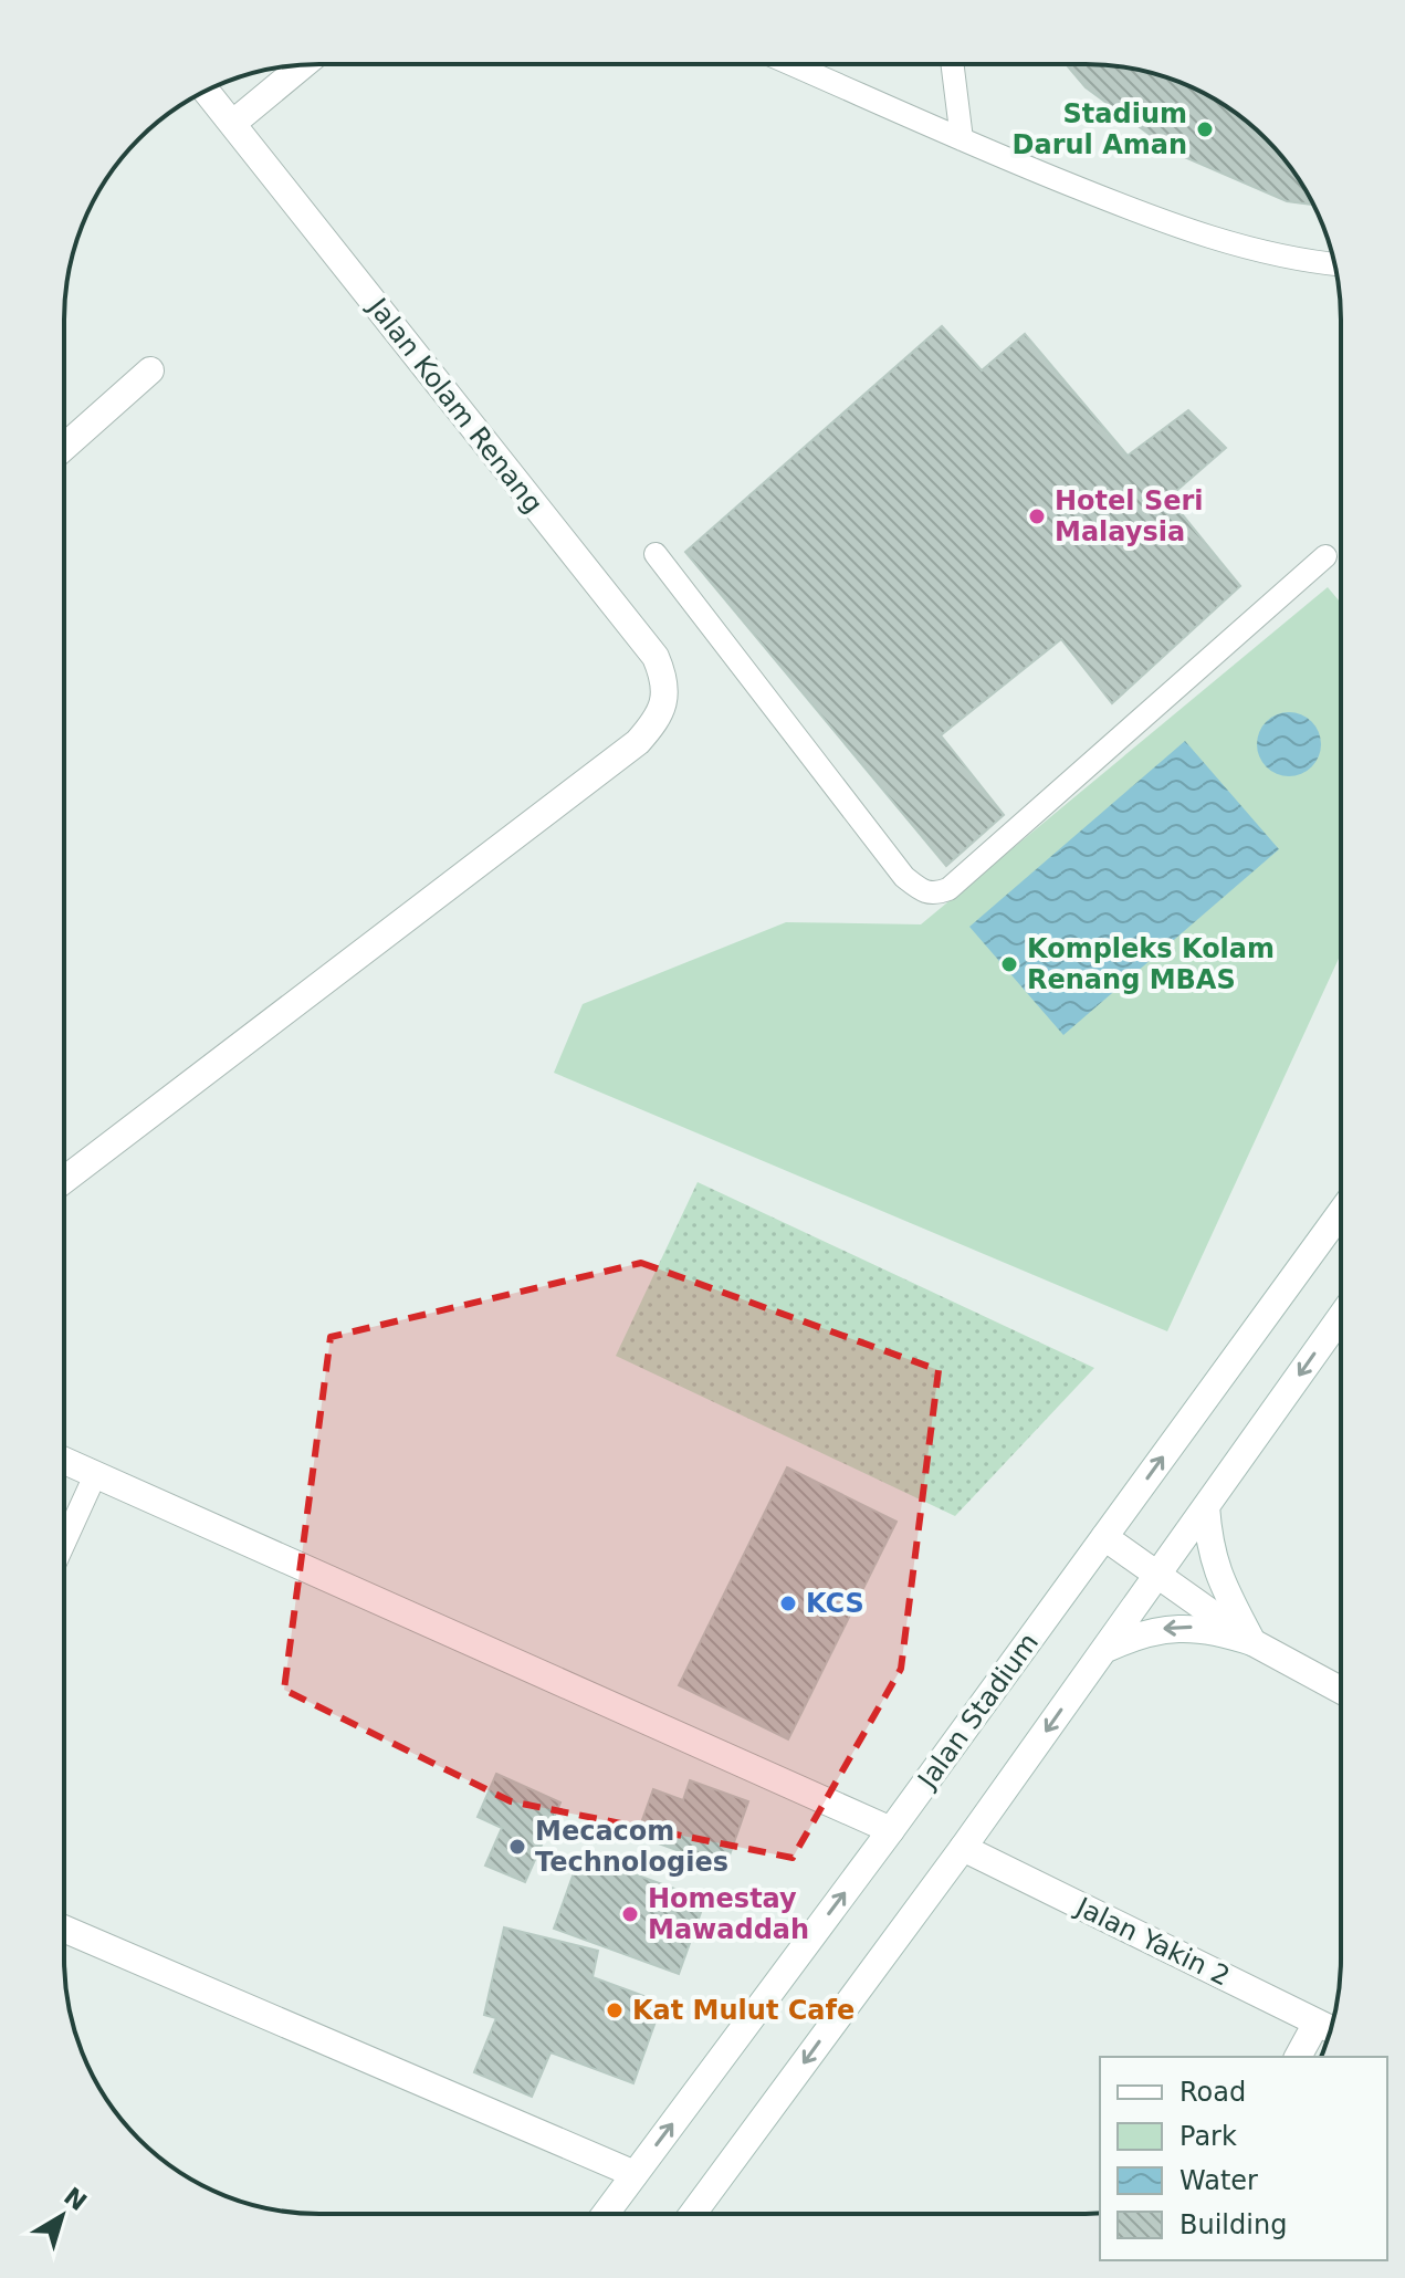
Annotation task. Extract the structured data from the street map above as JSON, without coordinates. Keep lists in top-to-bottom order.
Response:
{
  "streets": {
    "street": ["Jalan Kolam Renang", "Jalan Stadium", "Jalan Yakin 2"]
  },
  "places": [
    "Stadium Darul Aman",
    "Hotel Seri Malaysia",
    "Kompleks Kolam Renang MBAS",
    "KCS",
    "Mecacom Technologies",
    "Homestay Mawaddah",
    "Kat Mulut Cafe"
  ],
  "legend": [
    "Road",
    "Park",
    "Water",
    "Building"
  ],
  "north": "top right"
}
